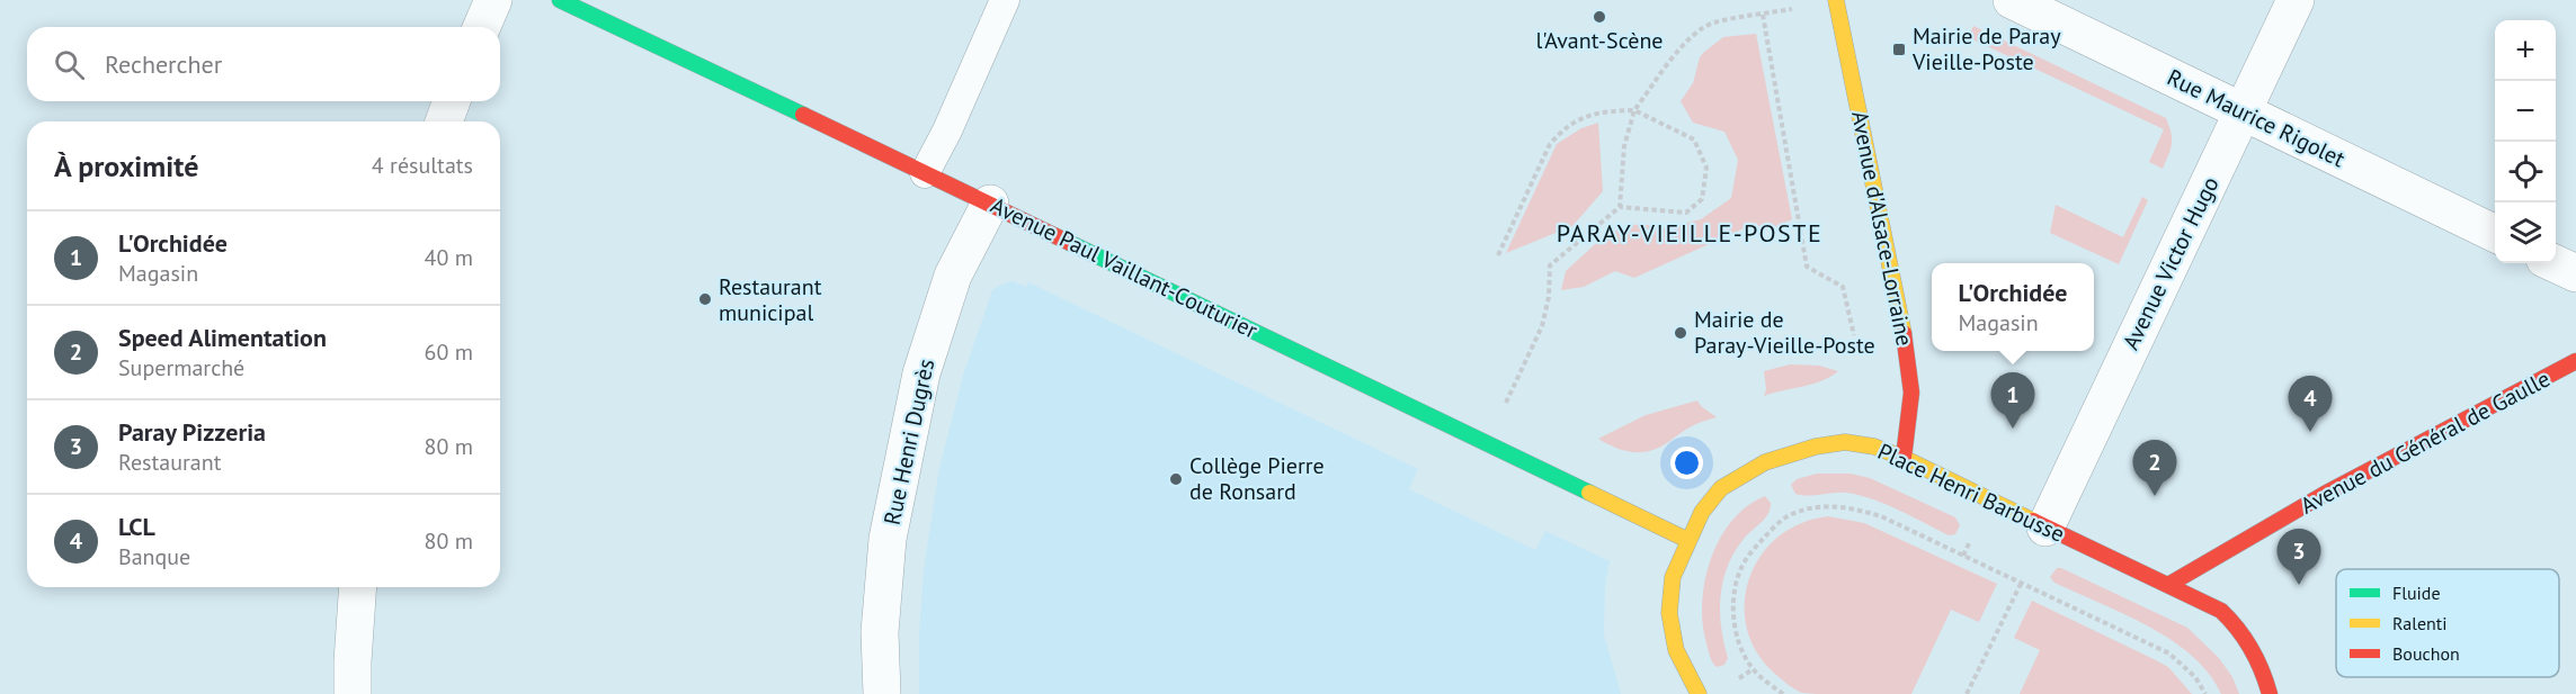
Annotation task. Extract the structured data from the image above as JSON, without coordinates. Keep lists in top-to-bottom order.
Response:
{
  "streets": {
    "street": [
      "Rue Maurice Rigolet",
      "Avenue d'Alsace-Lorraine",
      "Avenue Victor Hugo",
      "Avenue Paul Vaillant-Couturier",
      "Rue Henri Dugrès",
      "Avenue du Général de Gaulle",
      "Place Henri Barbusse"
    ]
  },
  "crossings": [
    ["Rue Maurice Rigolet", "Avenue Victor Hugo"],
    ["Avenue d'Alsace-Lorraine", "Place Henri Barbusse"],
    ["Avenue Victor Hugo", "Place Henri Barbusse"],
    ["Avenue Paul Vaillant-Couturier", "Rue Henri Dugrès"],
    ["Avenue Paul Vaillant-Couturier", "Place Henri Barbusse"],
    ["Avenue du Général de Gaulle", "Place Henri Barbusse"]
  ],
  "districts": ["PARAY-VIEILLE-POSTE"],
  "places": {
    "other": [
      "l'Avant-Scène",
      "Restaurant municipal",
      "Mairie de Paray-Vieille-Poste",
      "Collège Pierre de Ronsard"
    ],
    "transit": ["Mairie de Paray Vieille-Poste"]
  },
  "legend": ["Fluide", "Ralenti", "Bouchon"],
  "page": {
    "map_buttons": ["+", "−"],
    "search": "Rechercher",
    "heading": ["À proximité", "4 résultats"],
    "list": [
      {
        "mark": "1",
        "name": "L'Orchidée",
        "note": "Magasin",
        "value": "40 m"
      },
      {
        "mark": "2",
        "name": "Speed Alimentation",
        "note": "Supermarché",
        "value": "60 m"
      },
      {
        "mark": "3",
        "name": "Paray Pizzeria",
        "note": "Restaurant",
        "value": "80 m"
      },
      {
        "mark": "4",
        "name": "LCL",
        "note": "Banque",
        "value": "80 m"
      }
    ],
    "popup": ["L'Orchidée", "Magasin"],
    "pins": [
      "1",
      "4",
      "2",
      "3"
    ]
  }
}
